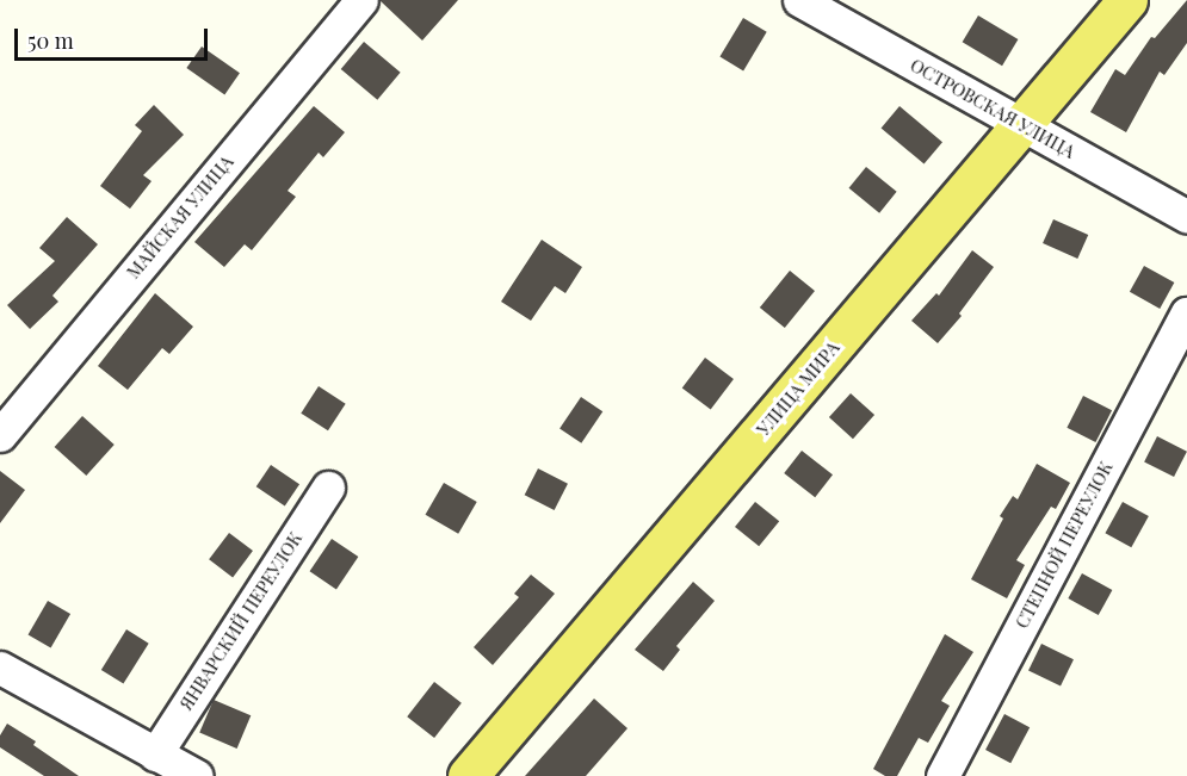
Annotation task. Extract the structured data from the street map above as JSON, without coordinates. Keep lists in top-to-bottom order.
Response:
{
  "streets": {
    "main road": ["УЛИЦА МИРА"],
    "street": [
      "ОСТРОВСКАЯ УЛИЦА",
      "МАЙСКАЯ УЛИЦА",
      "СТЕПНОЙ ПЕРЕУЛОК",
      "ЯНВАРСКИЙ ПЕРЕУЛОК"
    ]
  },
  "crossings": [
    ["ОСТРОВСКАЯ УЛИЦА", "УЛИЦА МИРА"]
  ],
  "scale_bar": "50 m"
}
